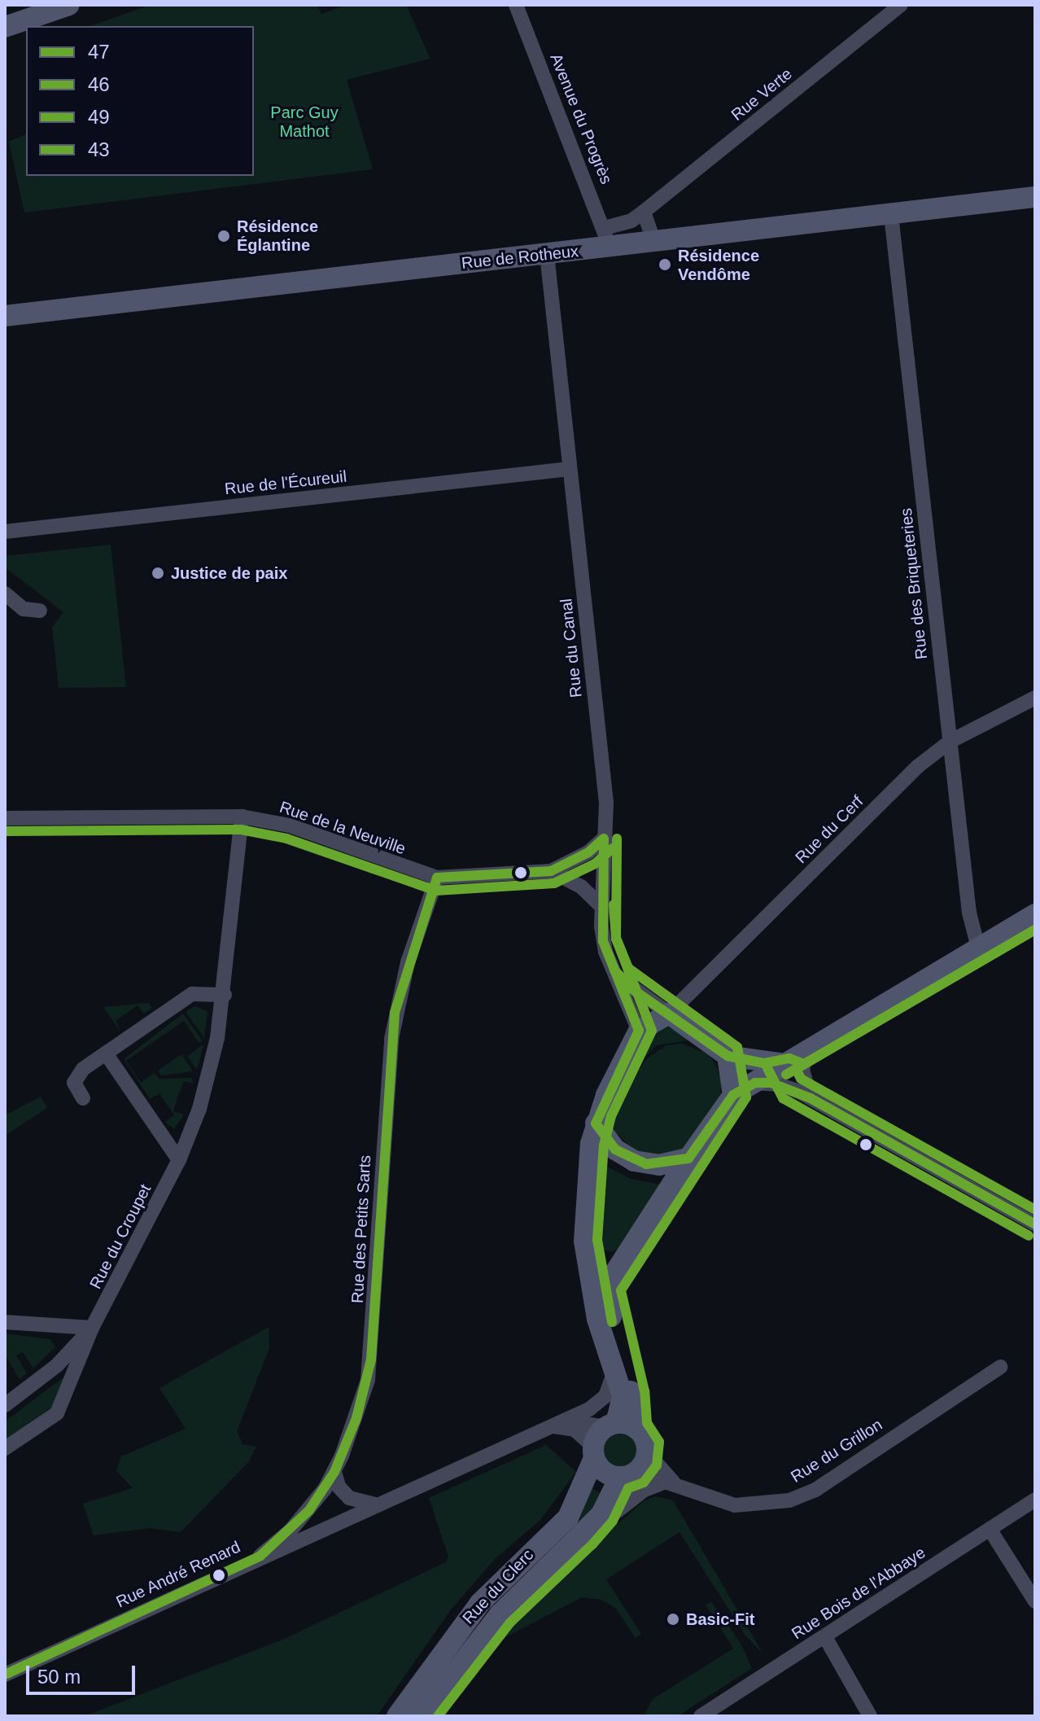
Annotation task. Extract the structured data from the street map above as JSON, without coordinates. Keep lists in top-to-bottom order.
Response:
{
  "streets": {
    "street": [
      "Rue Verte",
      "Avenue du Progrès",
      "Rue de Rotheux",
      "Rue de l'Écureuil",
      "Rue des Briqueteries",
      "Rue du Canal",
      "Rue de la Neuville",
      "Rue du Cerf",
      "Rue des Petits Sarts",
      "Rue du Croupet",
      "Rue du Grillon",
      "Rue André Renard",
      "Rue du Clerc",
      "Rue Bois de l'Abbaye"
    ]
  },
  "crossings": [
    ["Rue Verte", "Avenue du Progrès"],
    ["Rue Verte", "Rue de Rotheux"],
    ["Avenue du Progrès", "Rue de Rotheux"],
    ["Rue de Rotheux", "Rue des Briqueteries"],
    ["Rue de Rotheux", "Rue du Canal"],
    ["Rue de l'Écureuil", "Rue du Canal"],
    ["Rue des Briqueteries", "Rue du Cerf"],
    ["Rue du Canal", "Rue de la Neuville"],
    ["Rue du Canal", "Rue du Cerf"],
    ["Rue de la Neuville", "Rue des Petits Sarts"],
    ["Rue de la Neuville", "Rue du Croupet"],
    ["Rue des Petits Sarts", "Rue André Renard"],
    ["Rue du Grillon", "Rue André Renard"],
    ["Rue du Grillon", "Rue du Clerc"],
    ["Rue André Renard", "Rue du Clerc"]
  ],
  "parks": ["Parc Guy Mathot"],
  "places": [
    "Résidence Églantine",
    "Résidence Vendôme",
    "Justice de paix",
    "Basic-Fit"
  ],
  "lines": [
    "transit line 49",
    "transit line 47",
    "transit line 46",
    "transit line 43"
  ],
  "legend": [
    "47",
    "46",
    "49",
    "43"
  ],
  "scale_bar": "50 m"
}
